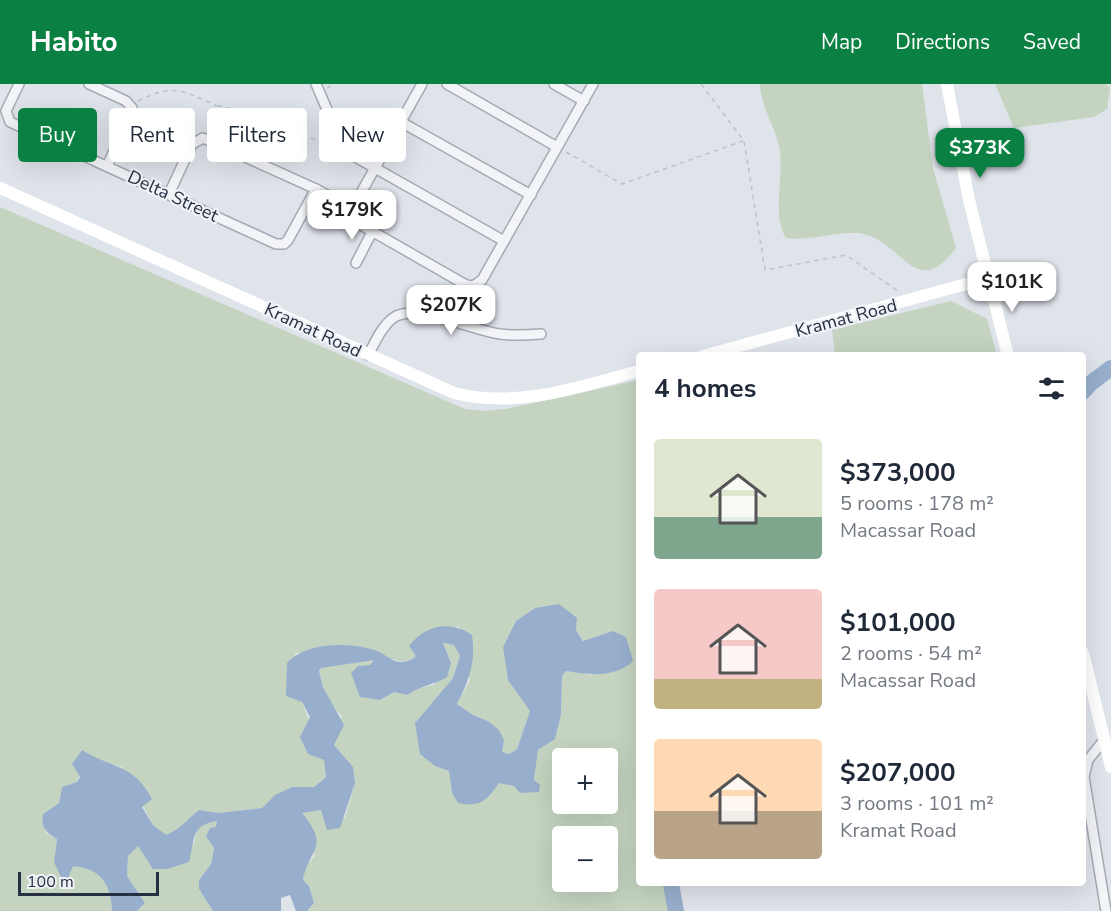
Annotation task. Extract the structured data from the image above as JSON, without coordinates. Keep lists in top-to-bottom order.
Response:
{
  "streets": {
    "street": ["Delta Street", "Kramat Road"]
  },
  "scale_bar": "100 m",
  "page": {
    "header": "Habito",
    "nav": ["Map", "Directions", "Saved"],
    "chip": [
      "Buy",
      "Rent",
      "Filters",
      "New"
    ],
    "price": [
      "$373K",
      "$179K",
      "$101K",
      "$207K"
    ],
    "heading": "4 homes",
    "list": [
      {
        "name": "$373,000",
        "note": "5 rooms · 178 m² · Macassar Road"
      },
      {
        "name": "$101,000",
        "note": "2 rooms · 54 m² · Macassar Road"
      },
      {
        "name": "$207,000",
        "note": "3 rooms · 101 m² · Kramat Road"
      }
    ],
    "map_buttons": ["+", "−"],
    "scale": "100 m"
  }
}
